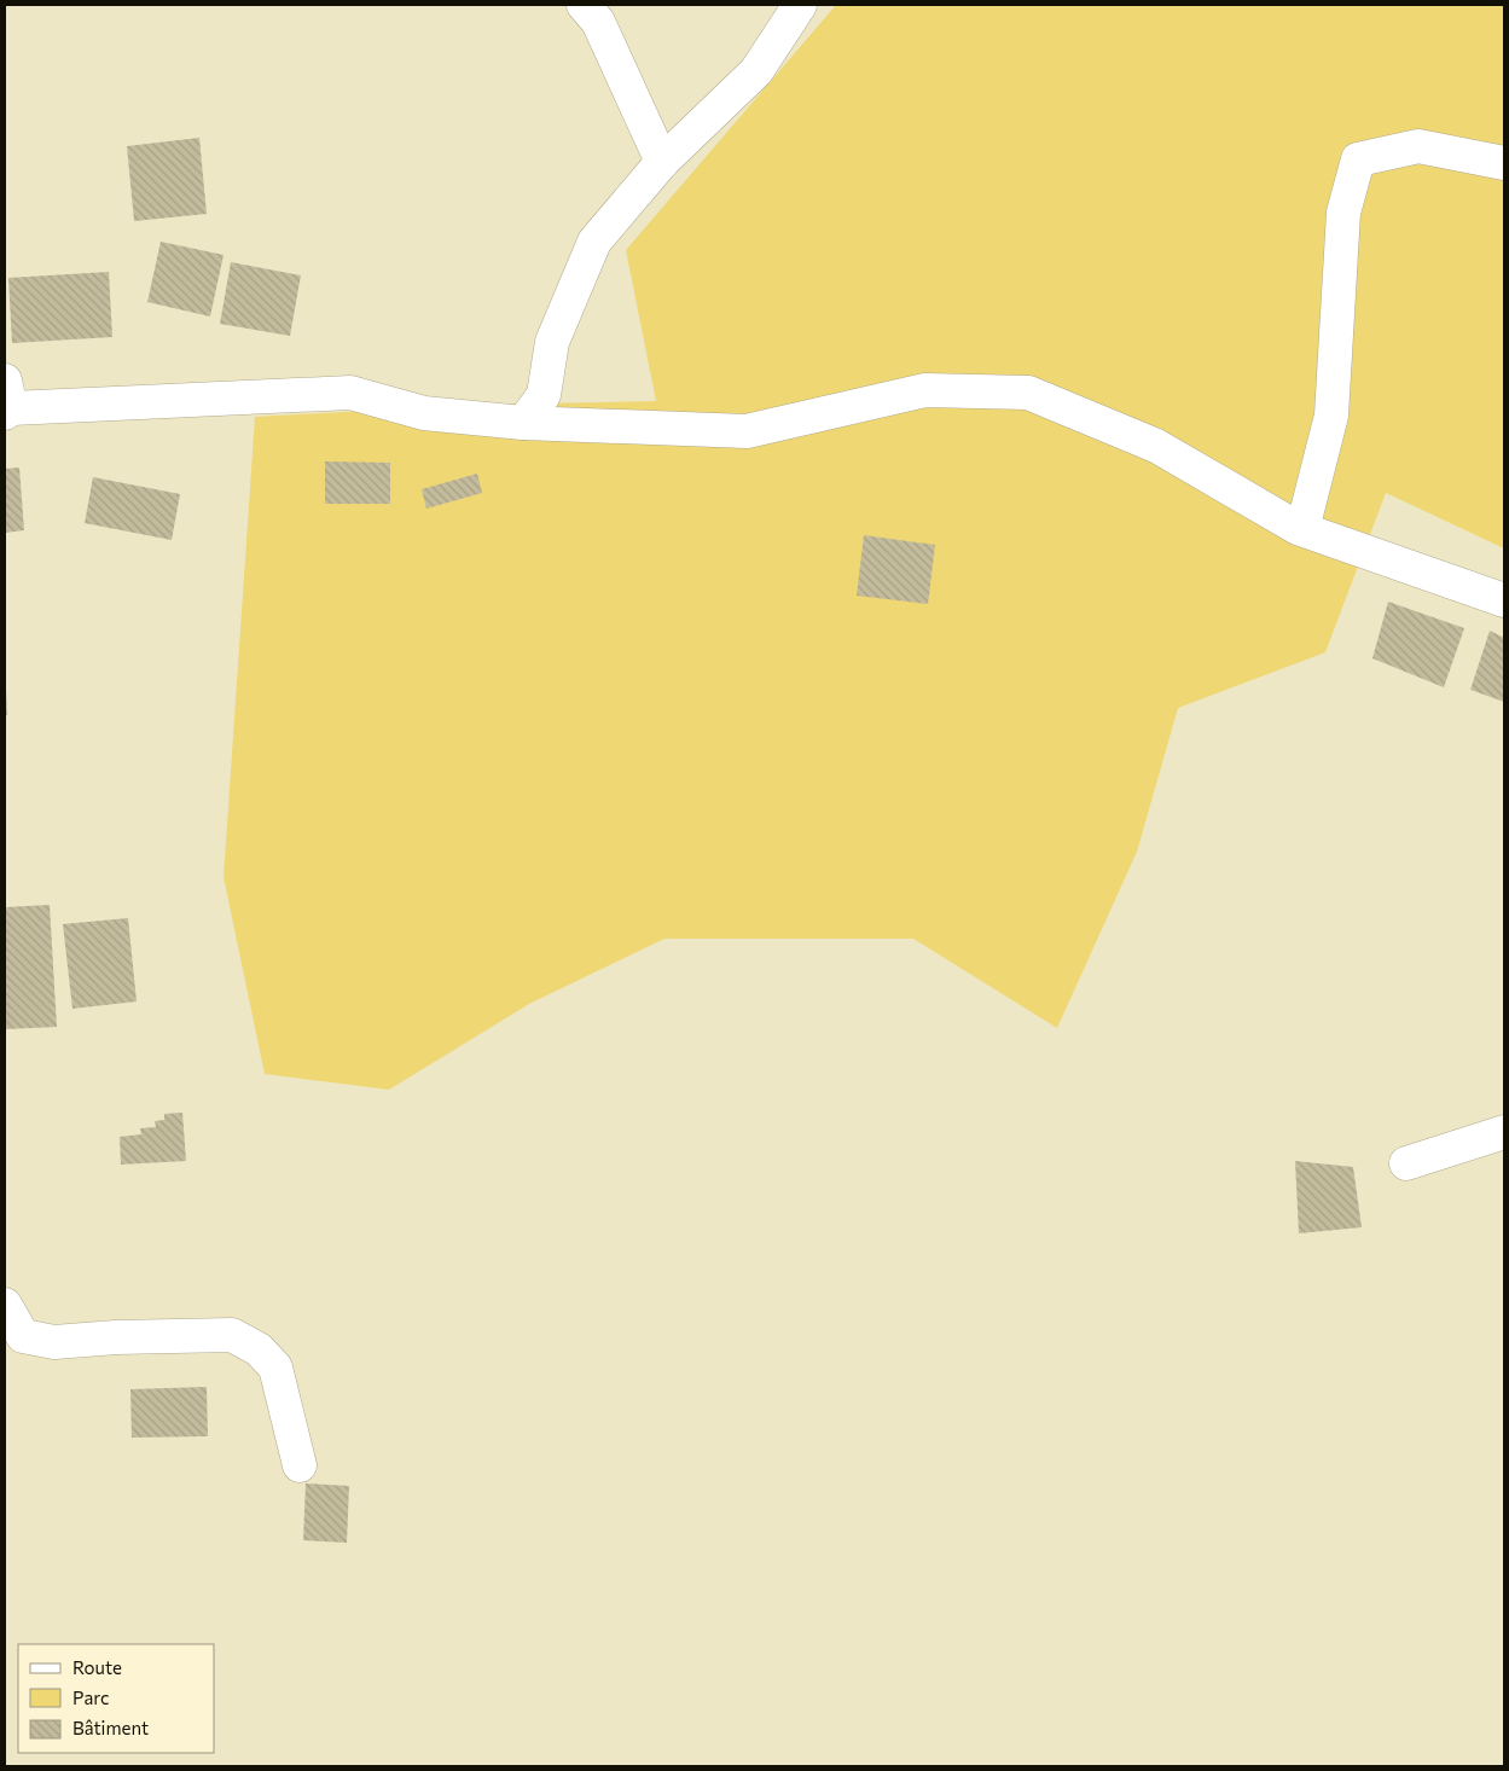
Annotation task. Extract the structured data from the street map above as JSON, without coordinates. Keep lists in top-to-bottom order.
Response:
{
  "legend": ["Route", "Parc", "Bâtiment"]
}
